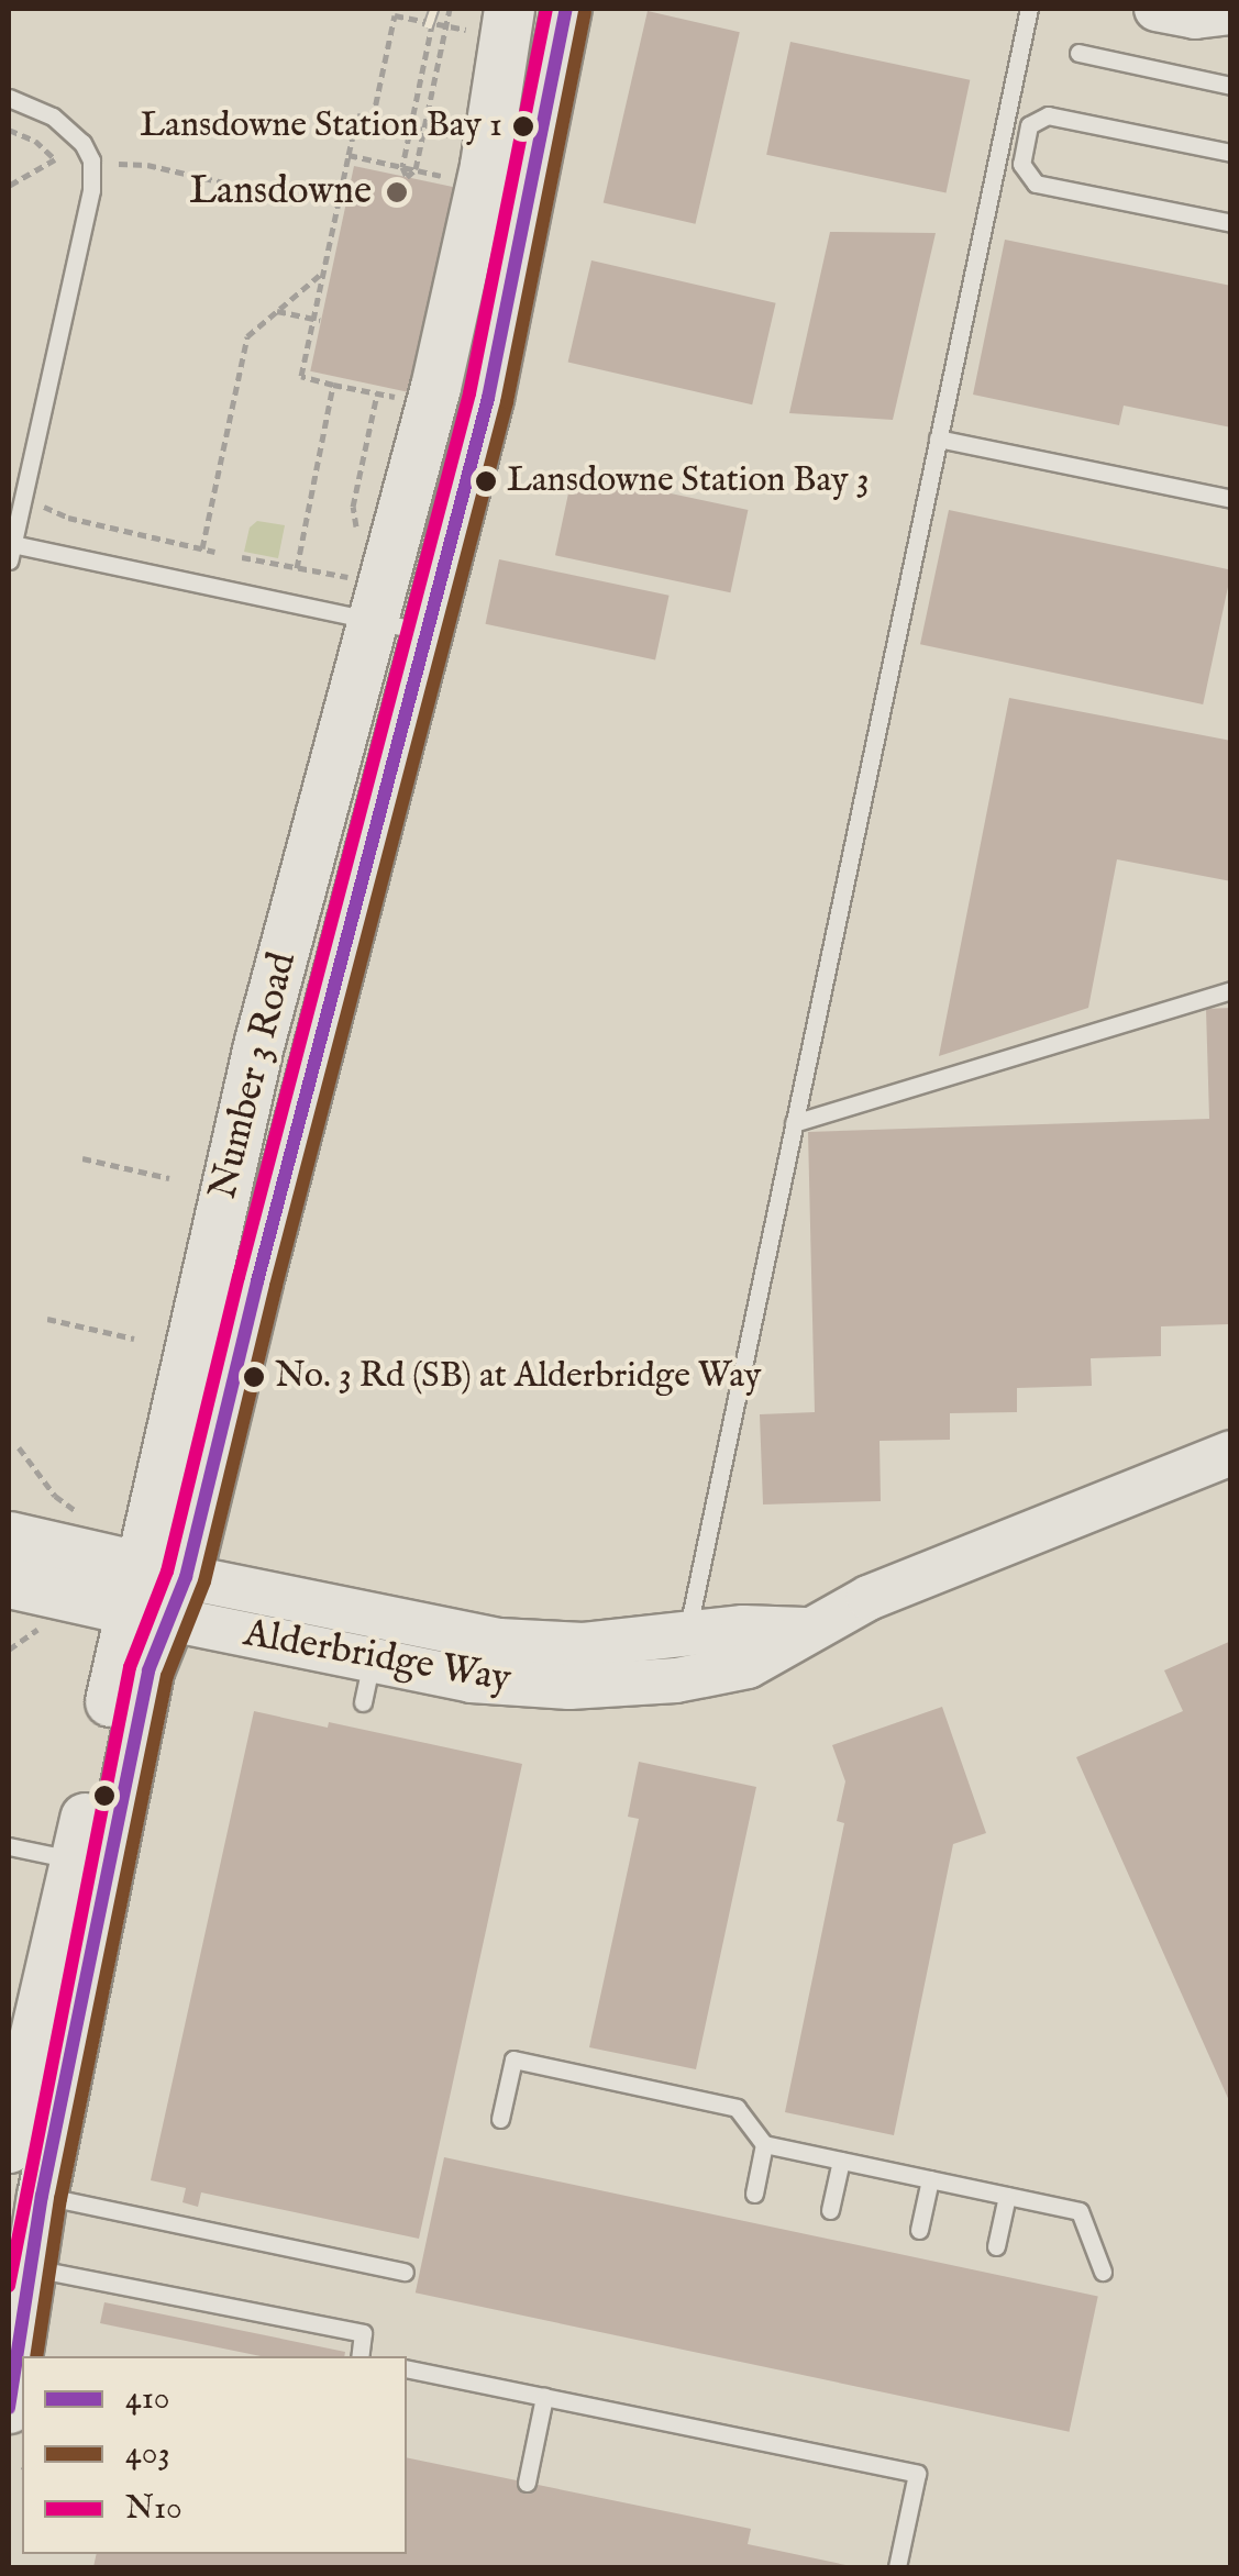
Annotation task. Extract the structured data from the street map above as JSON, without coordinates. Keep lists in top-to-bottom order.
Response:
{
  "streets": {
    "main road": ["Number 3 Road", "Alderbridge Way"]
  },
  "crossings": [
    ["Number 3 Road", "Alderbridge Way"]
  ],
  "places": [
    "Lansdowne Station Bay 1",
    "Lansdowne",
    "Lansdowne Station Bay 3",
    "No. 3 Rd (SB) at Alderbridge Way"
  ],
  "lines": ["transit line 410", "transit line N10", "transit line 403"],
  "legend": ["410", "403", "N10"]
}
